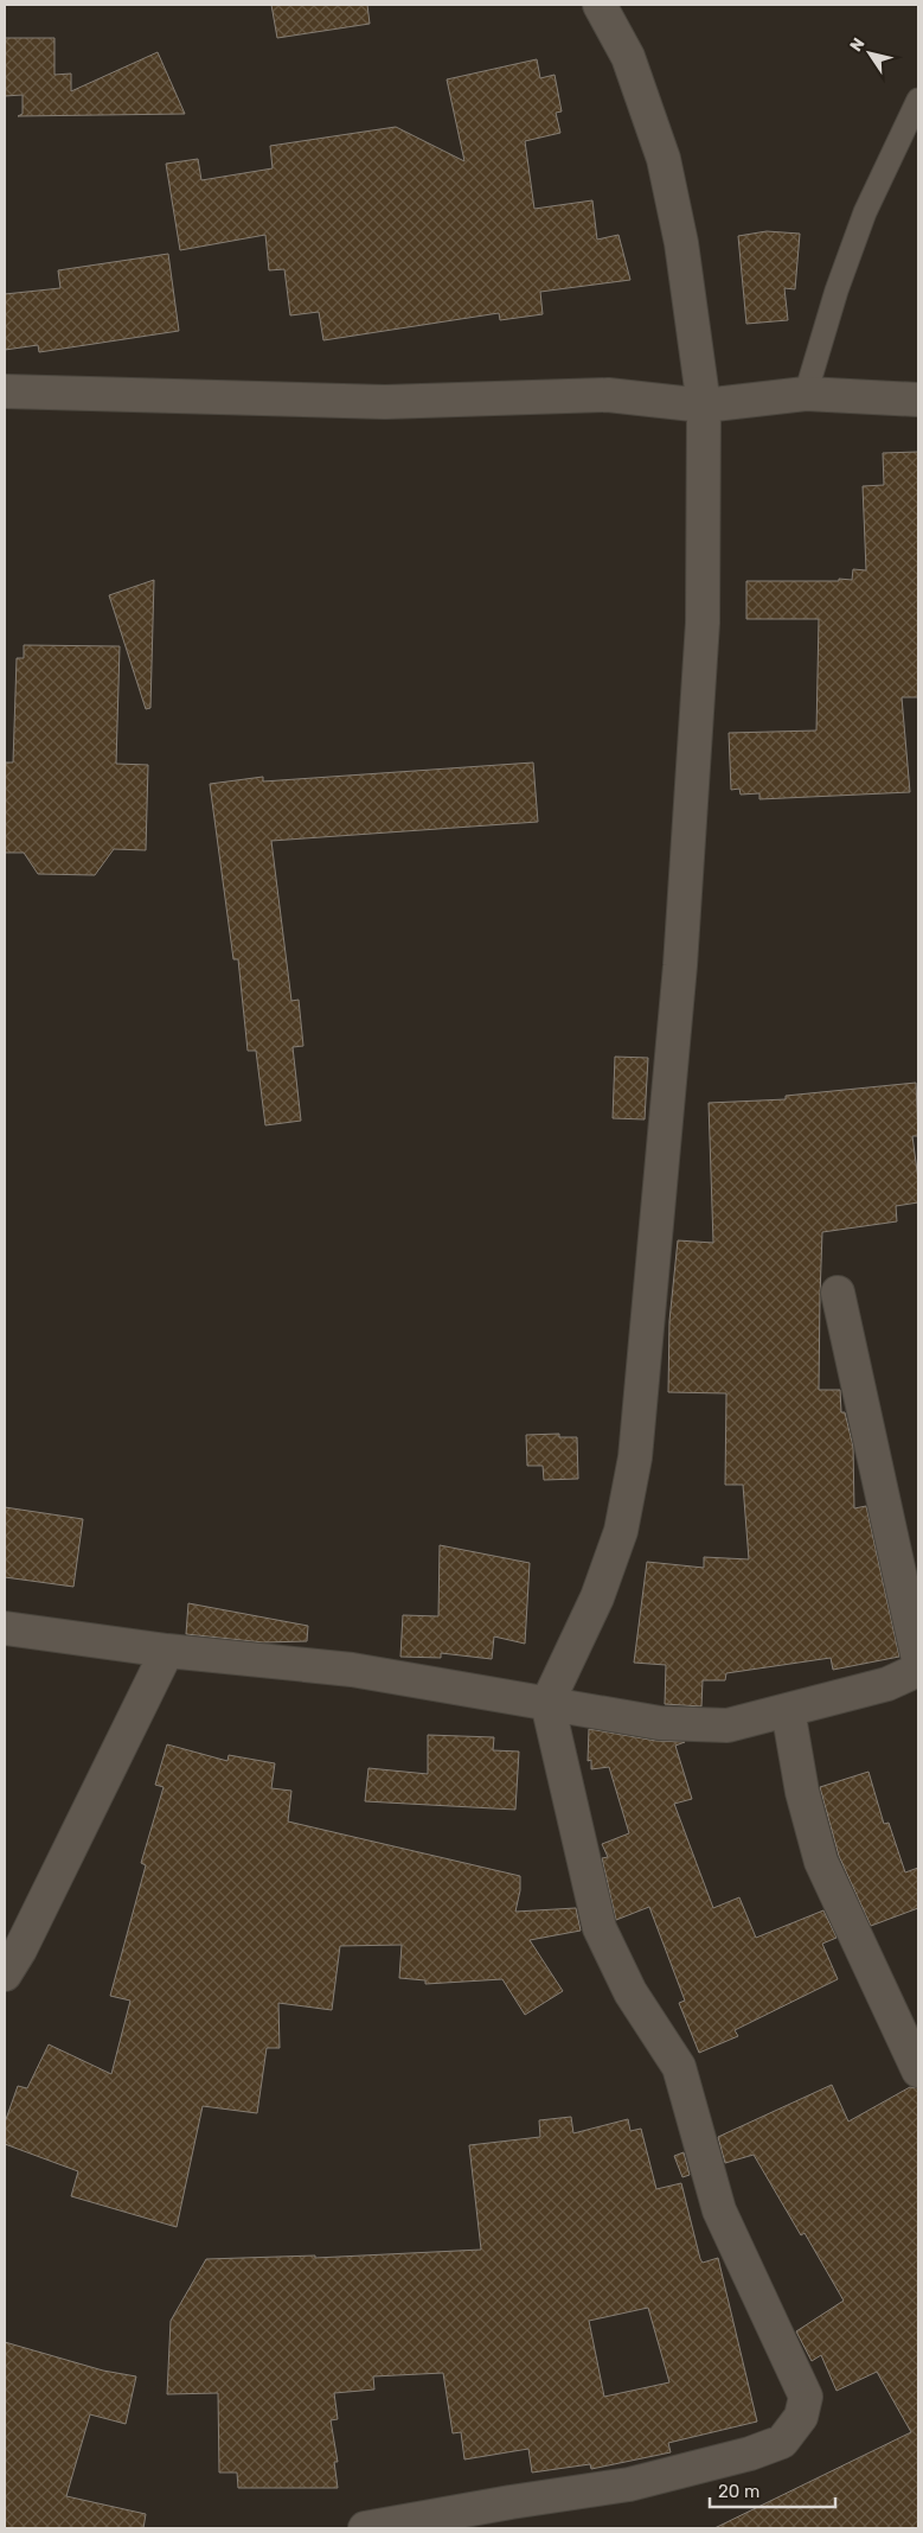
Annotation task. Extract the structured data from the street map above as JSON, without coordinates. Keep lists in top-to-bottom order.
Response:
{
  "scale_bar": "20 m",
  "north": "top left"
}
